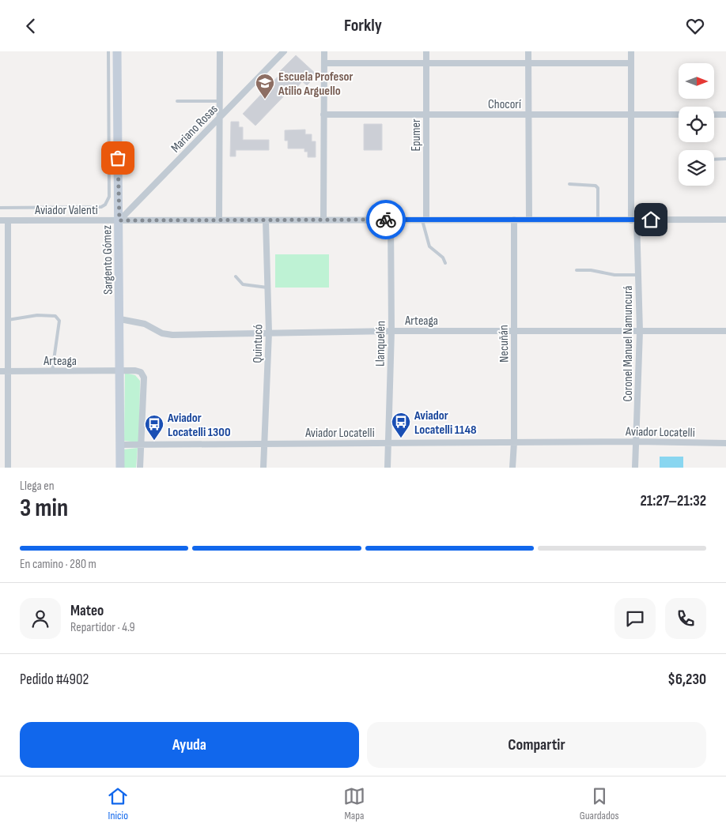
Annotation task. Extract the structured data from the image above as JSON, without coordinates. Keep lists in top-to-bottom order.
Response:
{
  "streets": {
    "main road": ["Sargento Gómez"],
    "street": [
      "Chocorí",
      "Mariano Rosas",
      "Epumer",
      "Aviador Valenti",
      "Arteaga",
      "Quintucó",
      "Llanquelén",
      "Necuñán",
      "Coronel Manuel Namuncurá",
      "Aviador Locatelli"
    ]
  },
  "crossings": [
    ["Chocorí", "Epumer"],
    ["Chocorí", "Coronel Manuel Namuncurá"],
    ["Mariano Rosas", "Aviador Valenti"],
    ["Mariano Rosas", "Sargento Gómez"],
    ["Epumer", "Aviador Valenti"],
    ["Aviador Valenti", "Sargento Gómez"],
    ["Aviador Valenti", "Quintucó"],
    ["Aviador Valenti", "Llanquelén"],
    ["Aviador Valenti", "Necuñán"],
    ["Aviador Valenti", "Coronel Manuel Namuncurá"],
    ["Sargento Gómez", "Arteaga"],
    ["Sargento Gómez", "Aviador Locatelli"],
    ["Arteaga", "Quintucó"],
    ["Arteaga", "Llanquelén"],
    ["Arteaga", "Necuñán"],
    ["Arteaga", "Coronel Manuel Namuncurá"],
    ["Arteaga", "Aviador Locatelli"],
    ["Quintucó", "Aviador Locatelli"],
    ["Llanquelén", "Aviador Locatelli"],
    ["Necuñán", "Aviador Locatelli"],
    ["Coronel Manuel Namuncurá", "Aviador Locatelli"]
  ],
  "places": {
    "school or university": ["Escuela Profesor Atilio Arguello"],
    "bus stop": ["Aviador Locatelli 1148", "Aviador Locatelli 1300"]
  },
  "north": "right",
  "page": {
    "header": "Forkly",
    "heading": ["3 min", "Llega en", "21:27–21:32"],
    "panel": [
      "Mateo",
      "Repartidor · 4.9",
      "Pedido #4902",
      "$6,230"
    ],
    "bar": "En camino · 280 m",
    "buttons": ["Ayuda", "Compartir"],
    "tabs": ["Inicio", "Mapa", "Guardados"]
  }
}
